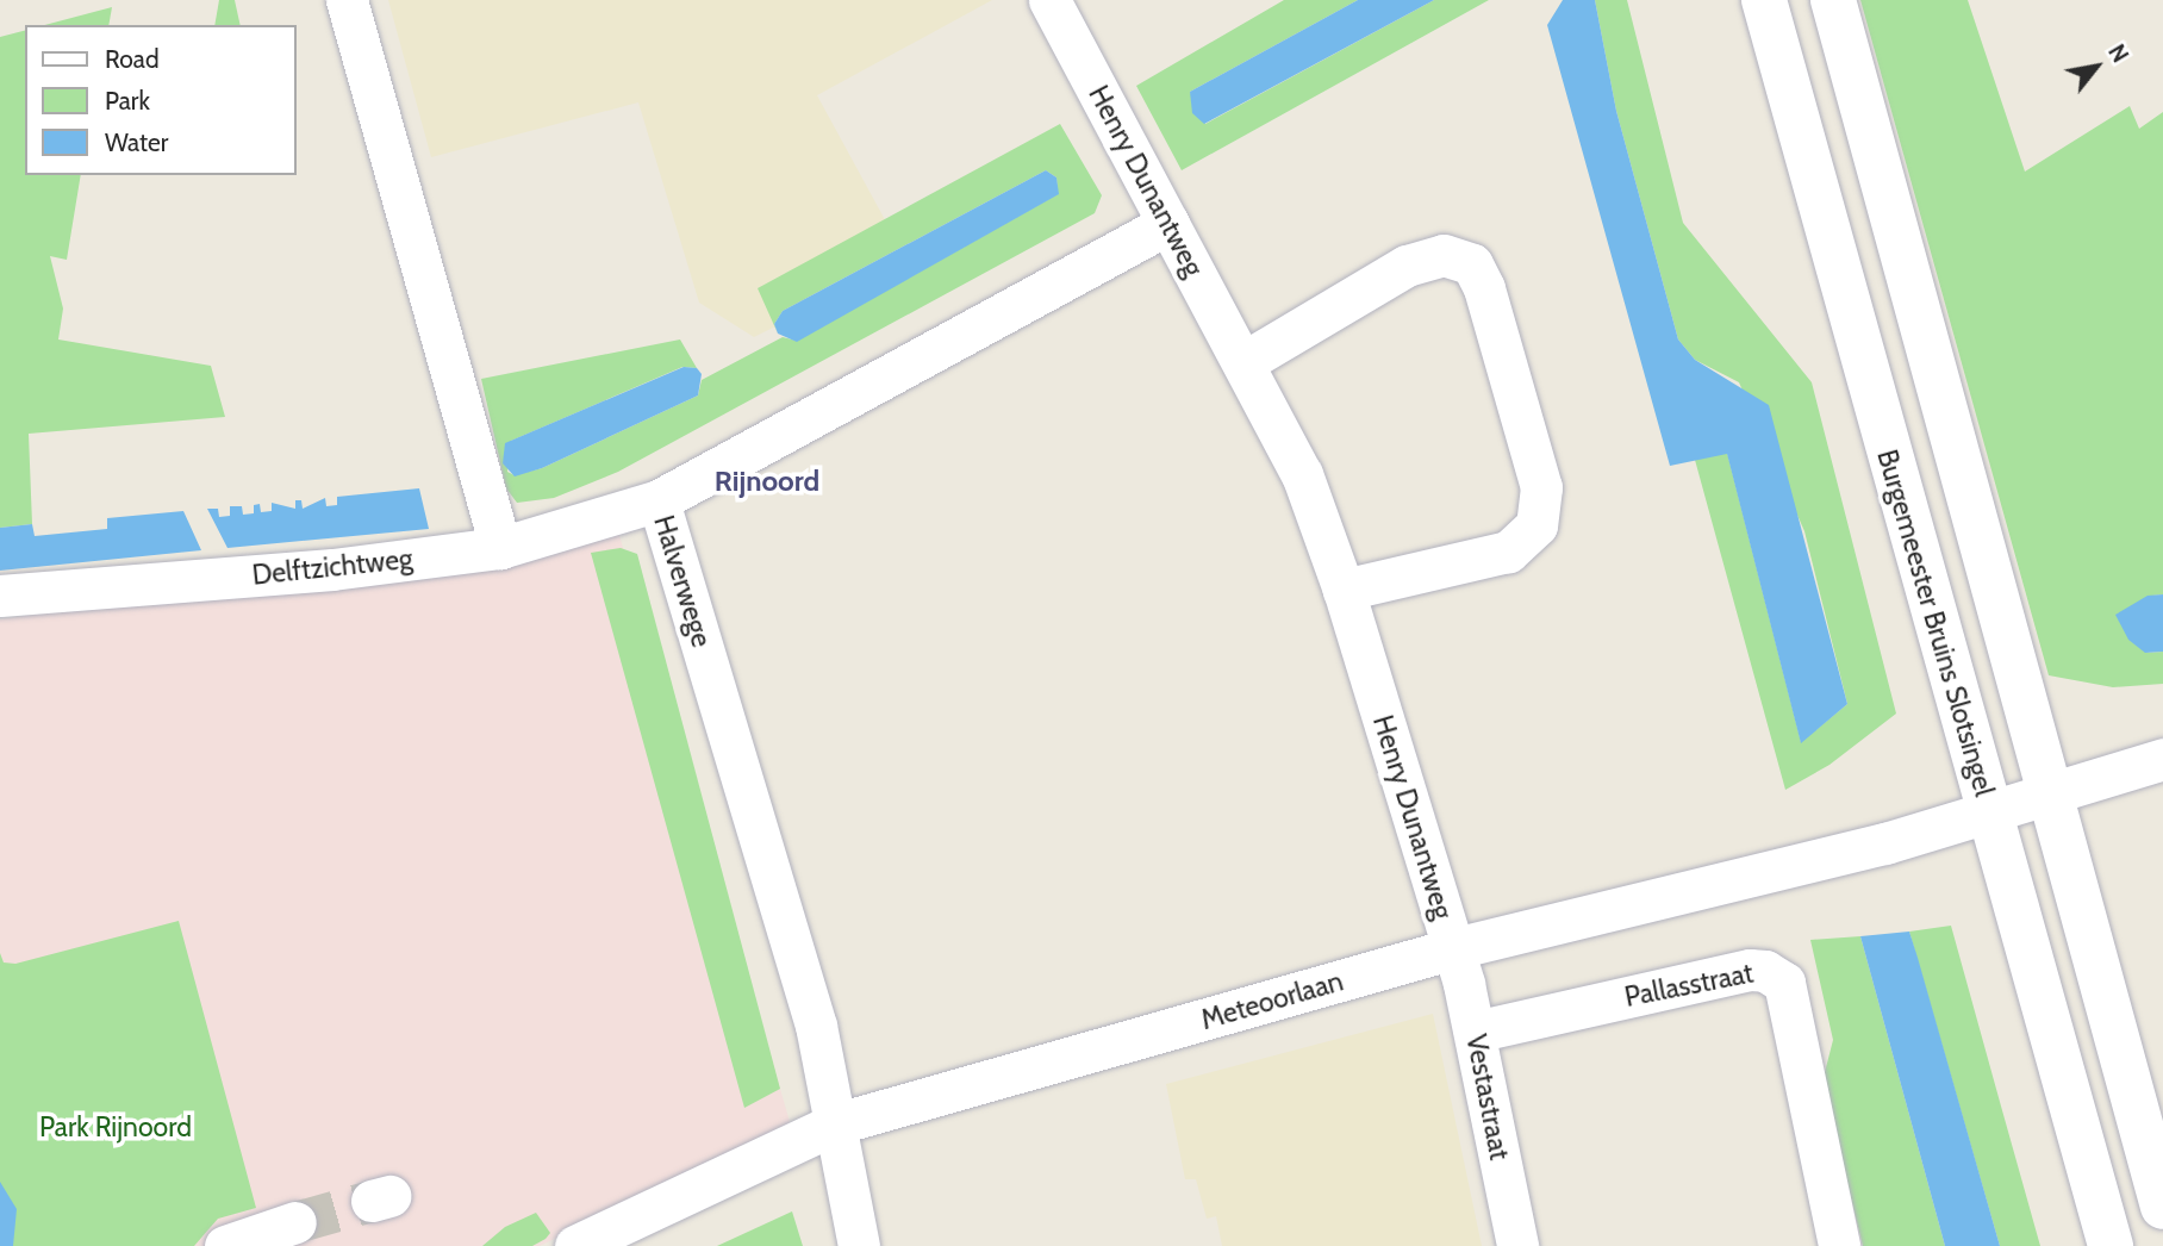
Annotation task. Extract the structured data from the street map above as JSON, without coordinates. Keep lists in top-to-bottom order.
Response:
{
  "streets": {
    "main road": ["Burgemeester Bruins Slotsingel"],
    "street": [
      "Henry Dunantweg",
      "Delftzichtweg",
      "Halverwege",
      "Pallasstraat",
      "Meteoorlaan",
      "Vestastraat"
    ]
  },
  "crossings": [
    ["Henry Dunantweg", "Halverwege"],
    ["Henry Dunantweg", "Meteoorlaan"],
    ["Henry Dunantweg", "Vestastraat"],
    ["Delftzichtweg", "Halverwege"],
    ["Halverwege", "Meteoorlaan"],
    ["Burgemeester Bruins Slotsingel", "Meteoorlaan"],
    ["Pallasstraat", "Vestastraat"],
    ["Meteoorlaan", "Vestastraat"]
  ],
  "districts": ["Rijnoord"],
  "parks": ["Park Rijnoord"],
  "legend": ["Road", "Park", "Water"],
  "north": "top right"
}
